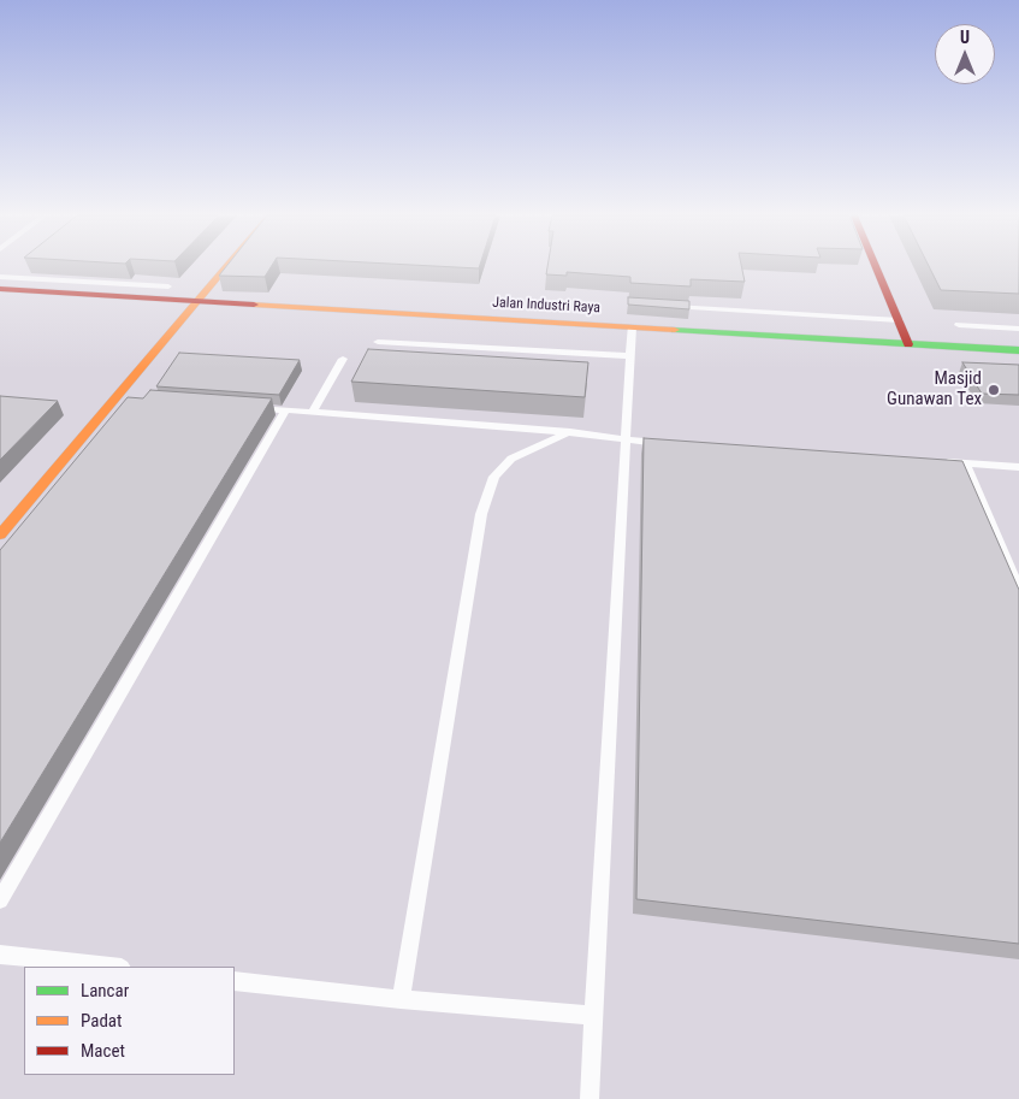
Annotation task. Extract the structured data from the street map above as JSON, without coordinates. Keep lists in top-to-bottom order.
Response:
{
  "streets": {
    "street": ["Jalan Industri Raya"]
  },
  "places": ["Masjid Gunawan Tex"],
  "legend": ["Lancar", "Padat", "Macet"],
  "north": "top"
}
